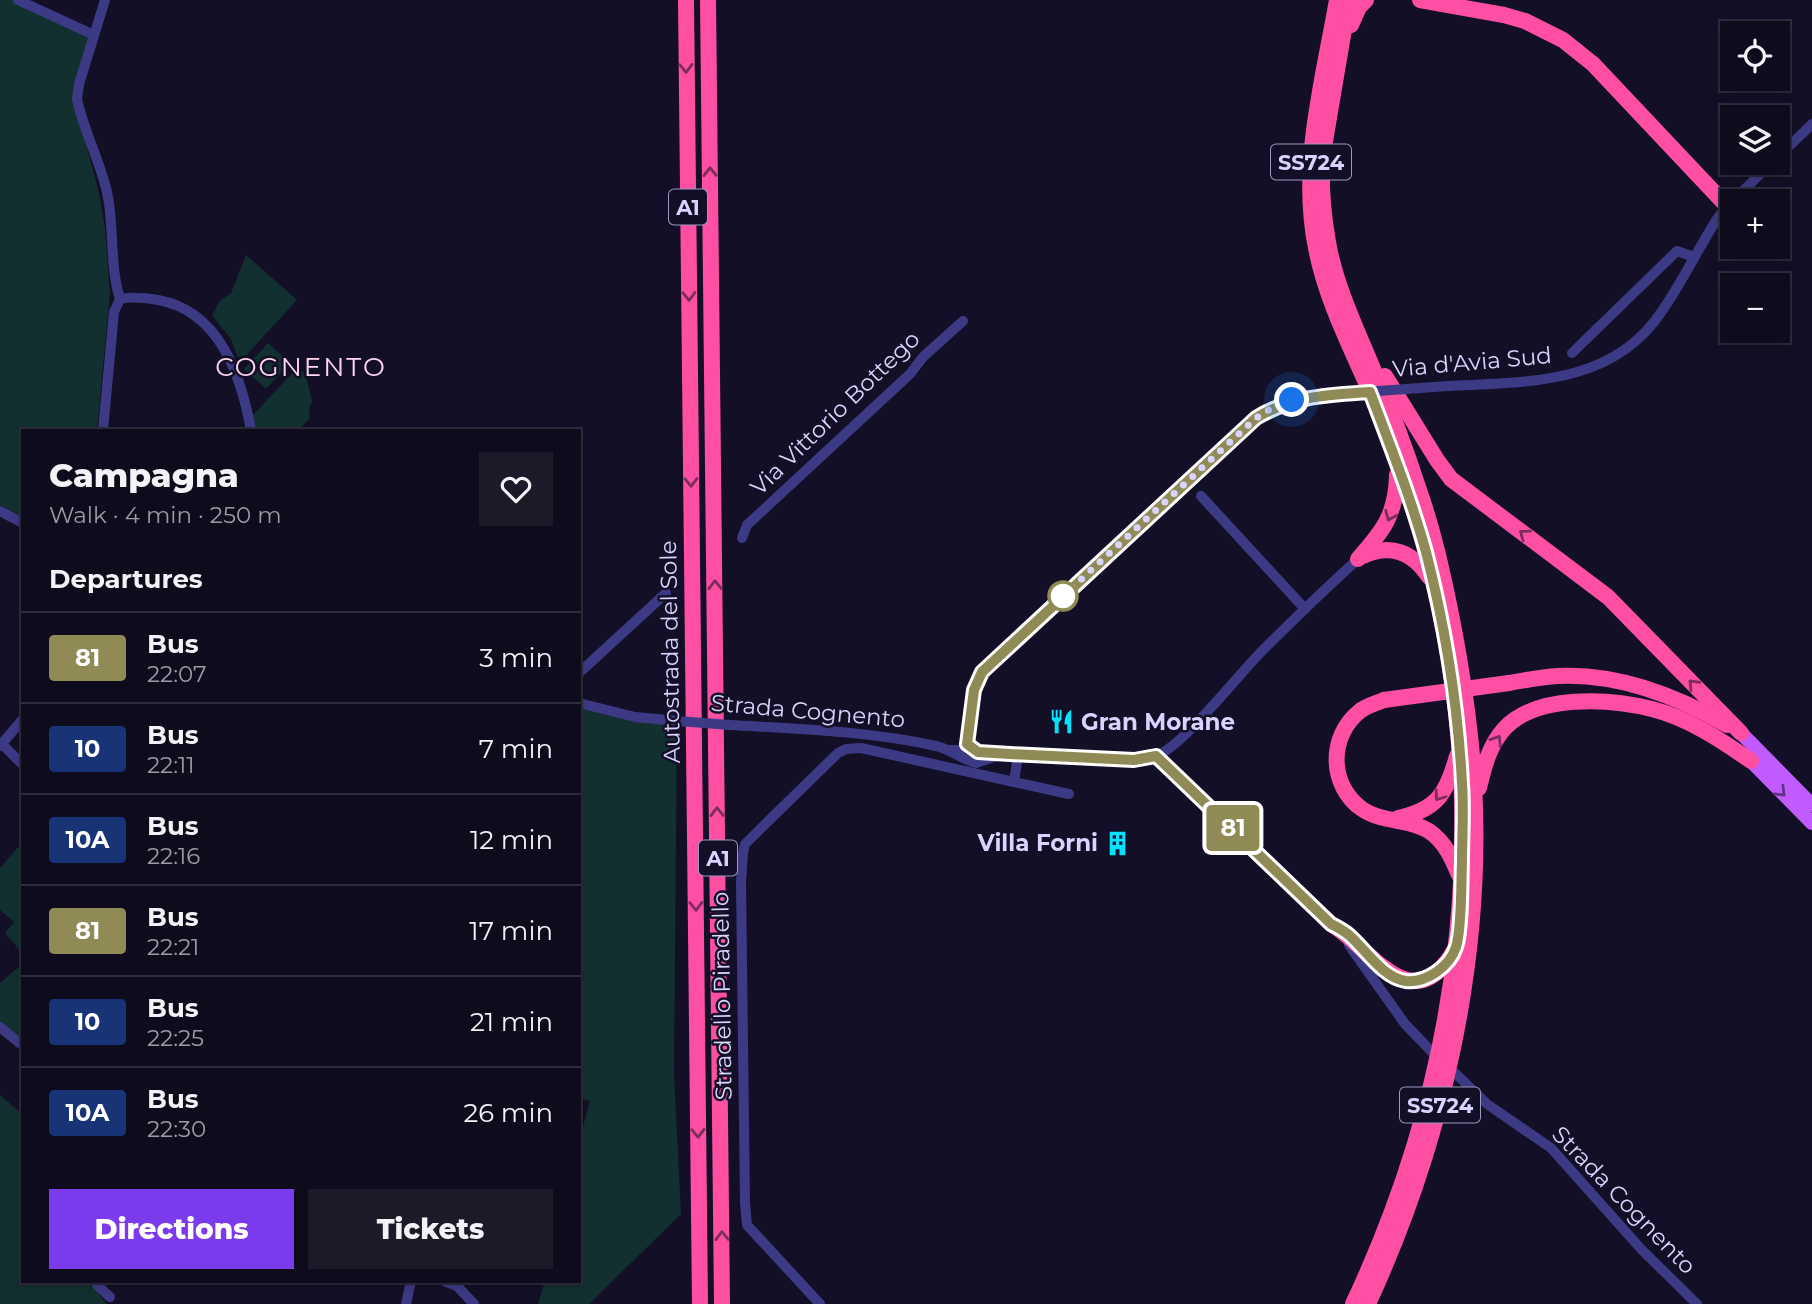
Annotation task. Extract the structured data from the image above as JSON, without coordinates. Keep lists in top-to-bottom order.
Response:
{
  "streets": {
    "highway": ["SS724", "A1", "Autostrada del Sole"],
    "street": [
      "Via d'Avia Sud",
      "Via Vittorio Bottego",
      "Strada Cognento",
      "Stradello Piradello"
    ]
  },
  "crossings": [
    ["Via d'Avia Sud", "Strada Cognento"]
  ],
  "districts": ["COGNENTO"],
  "places": {
    "restaurant": ["Gran Morane"],
    "building": ["Villa Forni"]
  },
  "lines": ["bus line 81"],
  "page": {
    "on_map": "81",
    "map_buttons": ["+", "−"],
    "heading": [
      ["Campagna", "Walk · 4 min · 250 m"],
      "Departures"
    ],
    "list": [
      {
        "mark": "81",
        "name": "Bus",
        "note": "22:07",
        "value": "3 min"
      },
      {
        "mark": "10",
        "name": "Bus",
        "note": "22:11",
        "value": "7 min"
      },
      {
        "mark": "10A",
        "name": "Bus",
        "note": "22:16",
        "value": "12 min"
      },
      {
        "mark": "81",
        "name": "Bus",
        "note": "22:21",
        "value": "17 min"
      },
      {
        "mark": "10",
        "name": "Bus",
        "note": "22:25",
        "value": "21 min"
      },
      {
        "mark": "10A",
        "name": "Bus",
        "note": "22:30",
        "value": "26 min"
      }
    ],
    "buttons": ["Directions", "Tickets"]
  }
}
